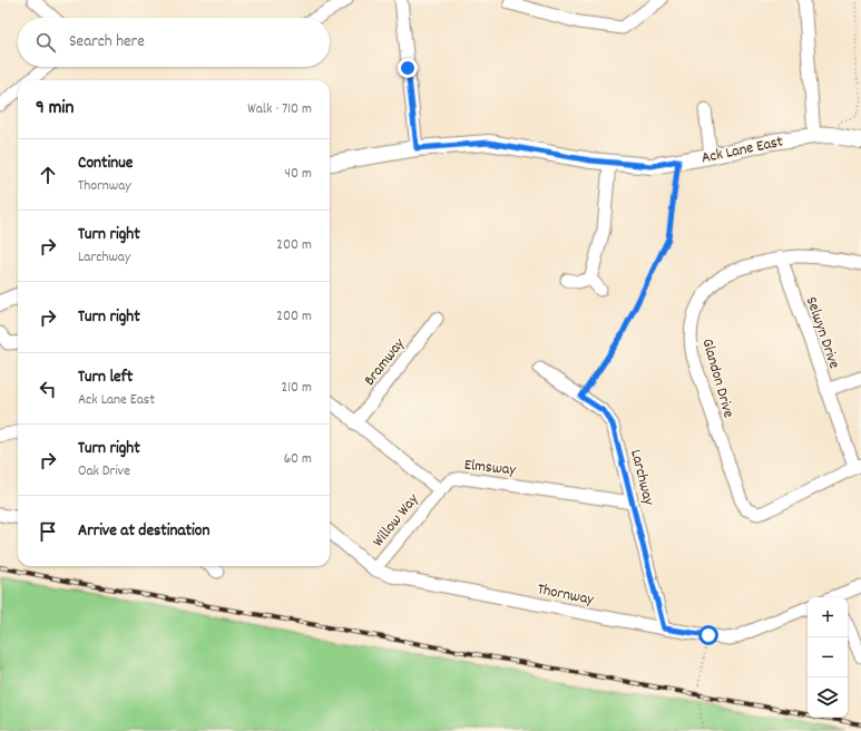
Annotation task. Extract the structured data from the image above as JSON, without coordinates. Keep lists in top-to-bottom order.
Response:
{
  "streets": {
    "main road": ["Ack Lane East"],
    "street": [
      "Selwyn Drive",
      "Bramway",
      "Glandon Drive",
      "Elmsway",
      "Larchway",
      "Willow Way",
      "Thornway"
    ]
  },
  "crossings": [
    ["Selwyn Drive", "Glandon Drive"],
    ["Elmsway", "Larchway"],
    ["Elmsway", "Willow Way"],
    ["Larchway", "Thornway"],
    ["Willow Way", "Thornway"]
  ],
  "page": {
    "search": "Search here",
    "heading": ["9 min", "Walk · 710 m"],
    "list": [
      ["Continue", "Thornway", "40 m"],
      ["Turn right", "Larchway", "200 m"],
      ["Turn right", "200 m"],
      ["Turn left", "Ack Lane East", "210 m"],
      ["Turn right", "Oak Drive", "60 m"],
      "Arrive at destination"
    ],
    "map_buttons": ["+", "−"]
  }
}
